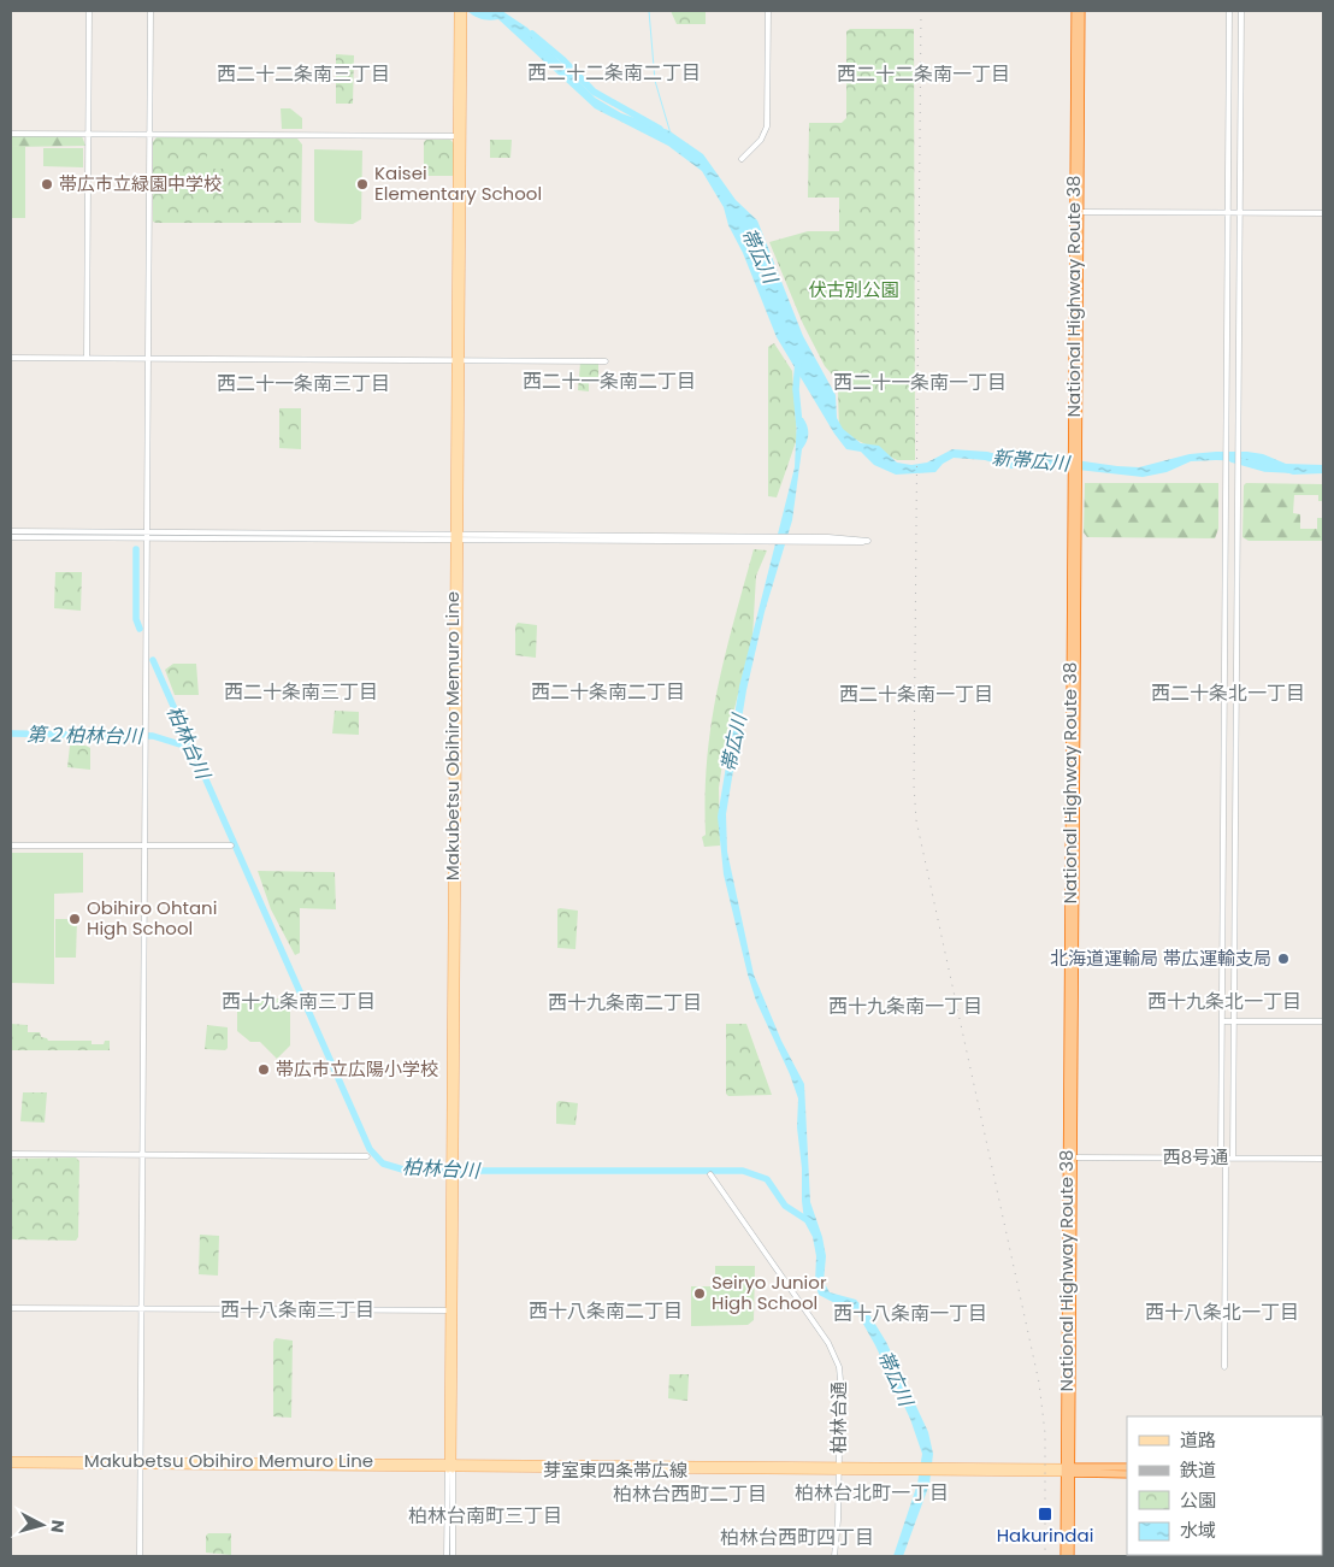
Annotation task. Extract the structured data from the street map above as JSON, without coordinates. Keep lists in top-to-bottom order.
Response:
{
  "streets": {
    "highway": ["National Highway Route 38"],
    "main road": ["Makubetsu Obihiro Memuro Line", "芽室東四条帯広線"],
    "street": ["西8号通", "柏林台通"]
  },
  "crossings": [
    ["National Highway Route 38", "西8号通"],
    ["National Highway Route 38", "芽室東四条帯広線"],
    ["Makubetsu Obihiro Memuro Line", "芽室東四条帯広線"],
    ["柏林台通", "芽室東四条帯広線"]
  ],
  "districts": [
    "西二十二条南二丁目",
    "西二十二条南三丁目",
    "西二十二条南一丁目",
    "西二十一条南二丁目",
    "西二十一条南一丁目",
    "西二十一条南三丁目",
    "西二十条南三丁目",
    "西二十条南二丁目",
    "西二十条北一丁目",
    "西二十条南一丁目",
    "西十九条南三丁目",
    "西十九条北一丁目",
    "西十九条南二丁目",
    "西十九条南一丁目",
    "西十八条南三丁目",
    "西十八条南二丁目",
    "西十八条北一丁目",
    "西十八条南一丁目",
    "柏林台北町一丁目",
    "柏林台西町二丁目",
    "柏林台南町三丁目",
    "柏林台西町四丁目"
  ],
  "water": [
    "帯広川",
    "新帯広川",
    "第２柏林台川",
    "柏林台川"
  ],
  "parks": ["伏古別公園"],
  "places": {
    "other": [
      "帯広市立緑園中学校",
      "Kaisei Elementary School",
      "Obihiro Ohtani High School",
      "北海道運輸局 帯広運輸支局",
      "帯広市立広陽小学校",
      "Seiryo Junior High School"
    ],
    "transit": ["Hakurindai"]
  },
  "legend": [
    "道路",
    "鉄道",
    "公園",
    "水域"
  ],
  "north": "right"
}
